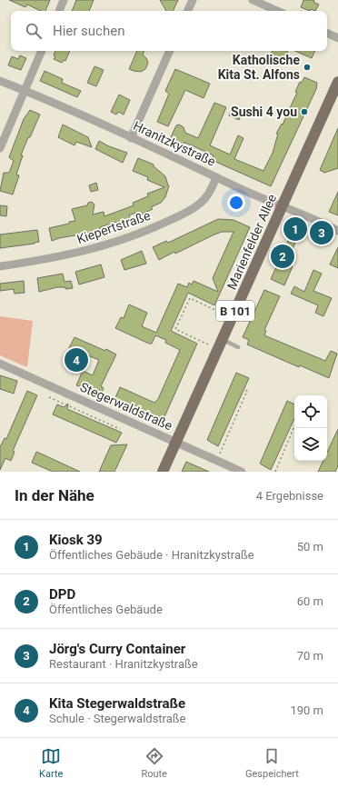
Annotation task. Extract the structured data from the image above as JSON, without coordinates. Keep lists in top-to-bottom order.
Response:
{
  "streets": {
    "main road": ["Marienfelder Allee", "B 101"],
    "street": ["Hranitzkystraße", "Kiepertstraße", "Stegerwaldstraße"]
  },
  "crossings": [
    ["Hranitzkystraße", "Kiepertstraße"],
    ["Hranitzkystraße", "Marienfelder Allee"],
    ["Marienfelder Allee", "Stegerwaldstraße"]
  ],
  "places": ["Katholische Kita St. Alfons", "Sushi 4 you"],
  "page": {
    "search": "Hier suchen",
    "pins": [
      "1",
      "3",
      "2",
      "4"
    ],
    "heading": ["In der Nähe", "4 Ergebnisse"],
    "list": [
      {
        "mark": "1",
        "name": "Kiosk 39",
        "note": "Öffentliches Gebäude · Hranitzkystraße",
        "value": "50 m"
      },
      {
        "mark": "2",
        "name": "DPD",
        "note": "Öffentliches Gebäude",
        "value": "60 m"
      },
      {
        "mark": "3",
        "name": "Jörg's Curry Container",
        "note": "Restaurant · Hranitzkystraße",
        "value": "70 m"
      },
      {
        "mark": "4",
        "name": "Kita Stegerwaldstraße",
        "note": "Schule · Stegerwaldstraße",
        "value": "190 m"
      }
    ],
    "nav": ["Karte", "Route", "Gespeichert"]
  }
}
